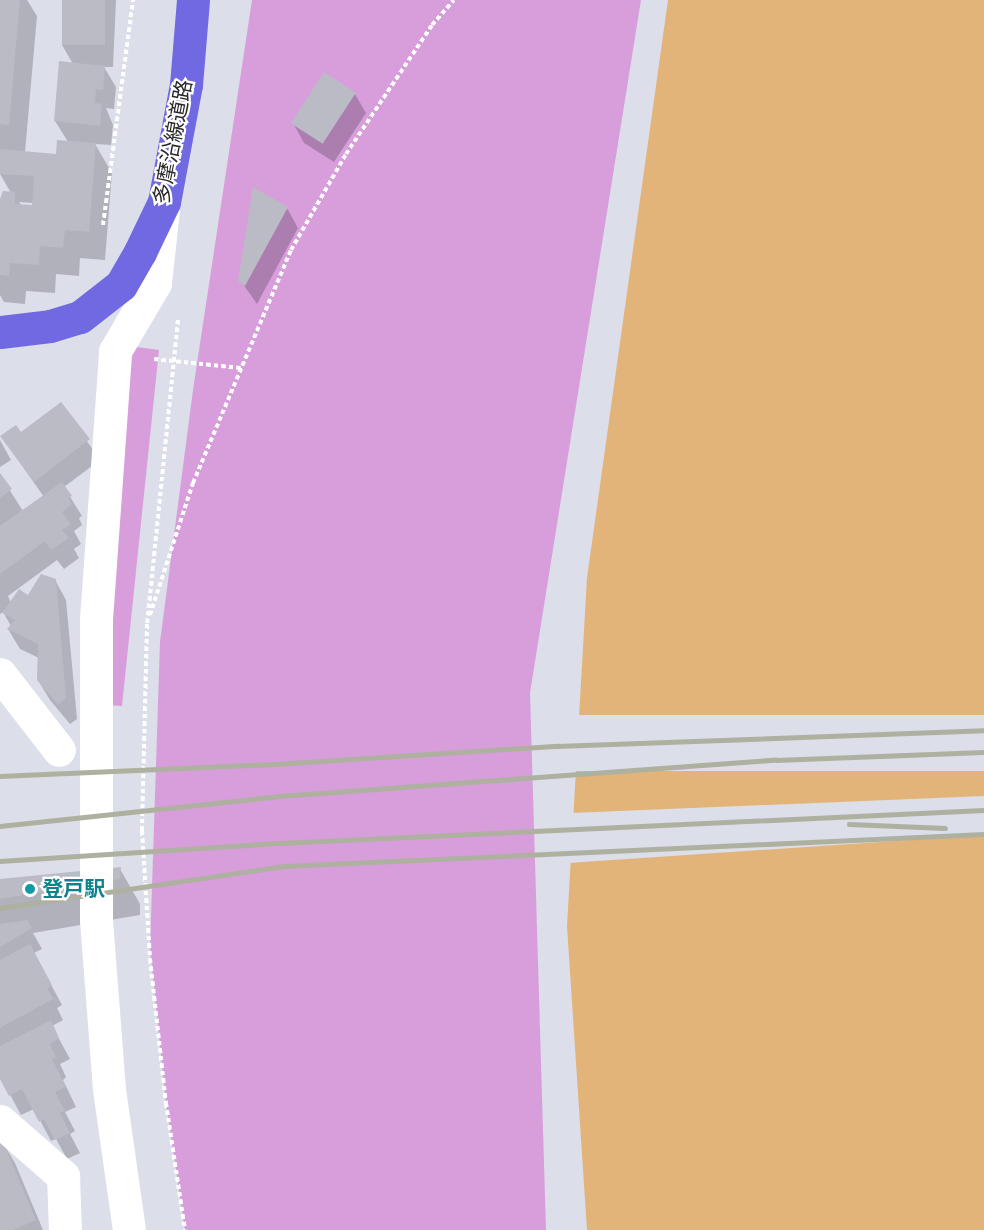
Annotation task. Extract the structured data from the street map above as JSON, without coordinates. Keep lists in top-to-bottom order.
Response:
{
  "streets": {
    "main road": ["多摩沿線道路"]
  },
  "places": ["登戸駅"]
}
